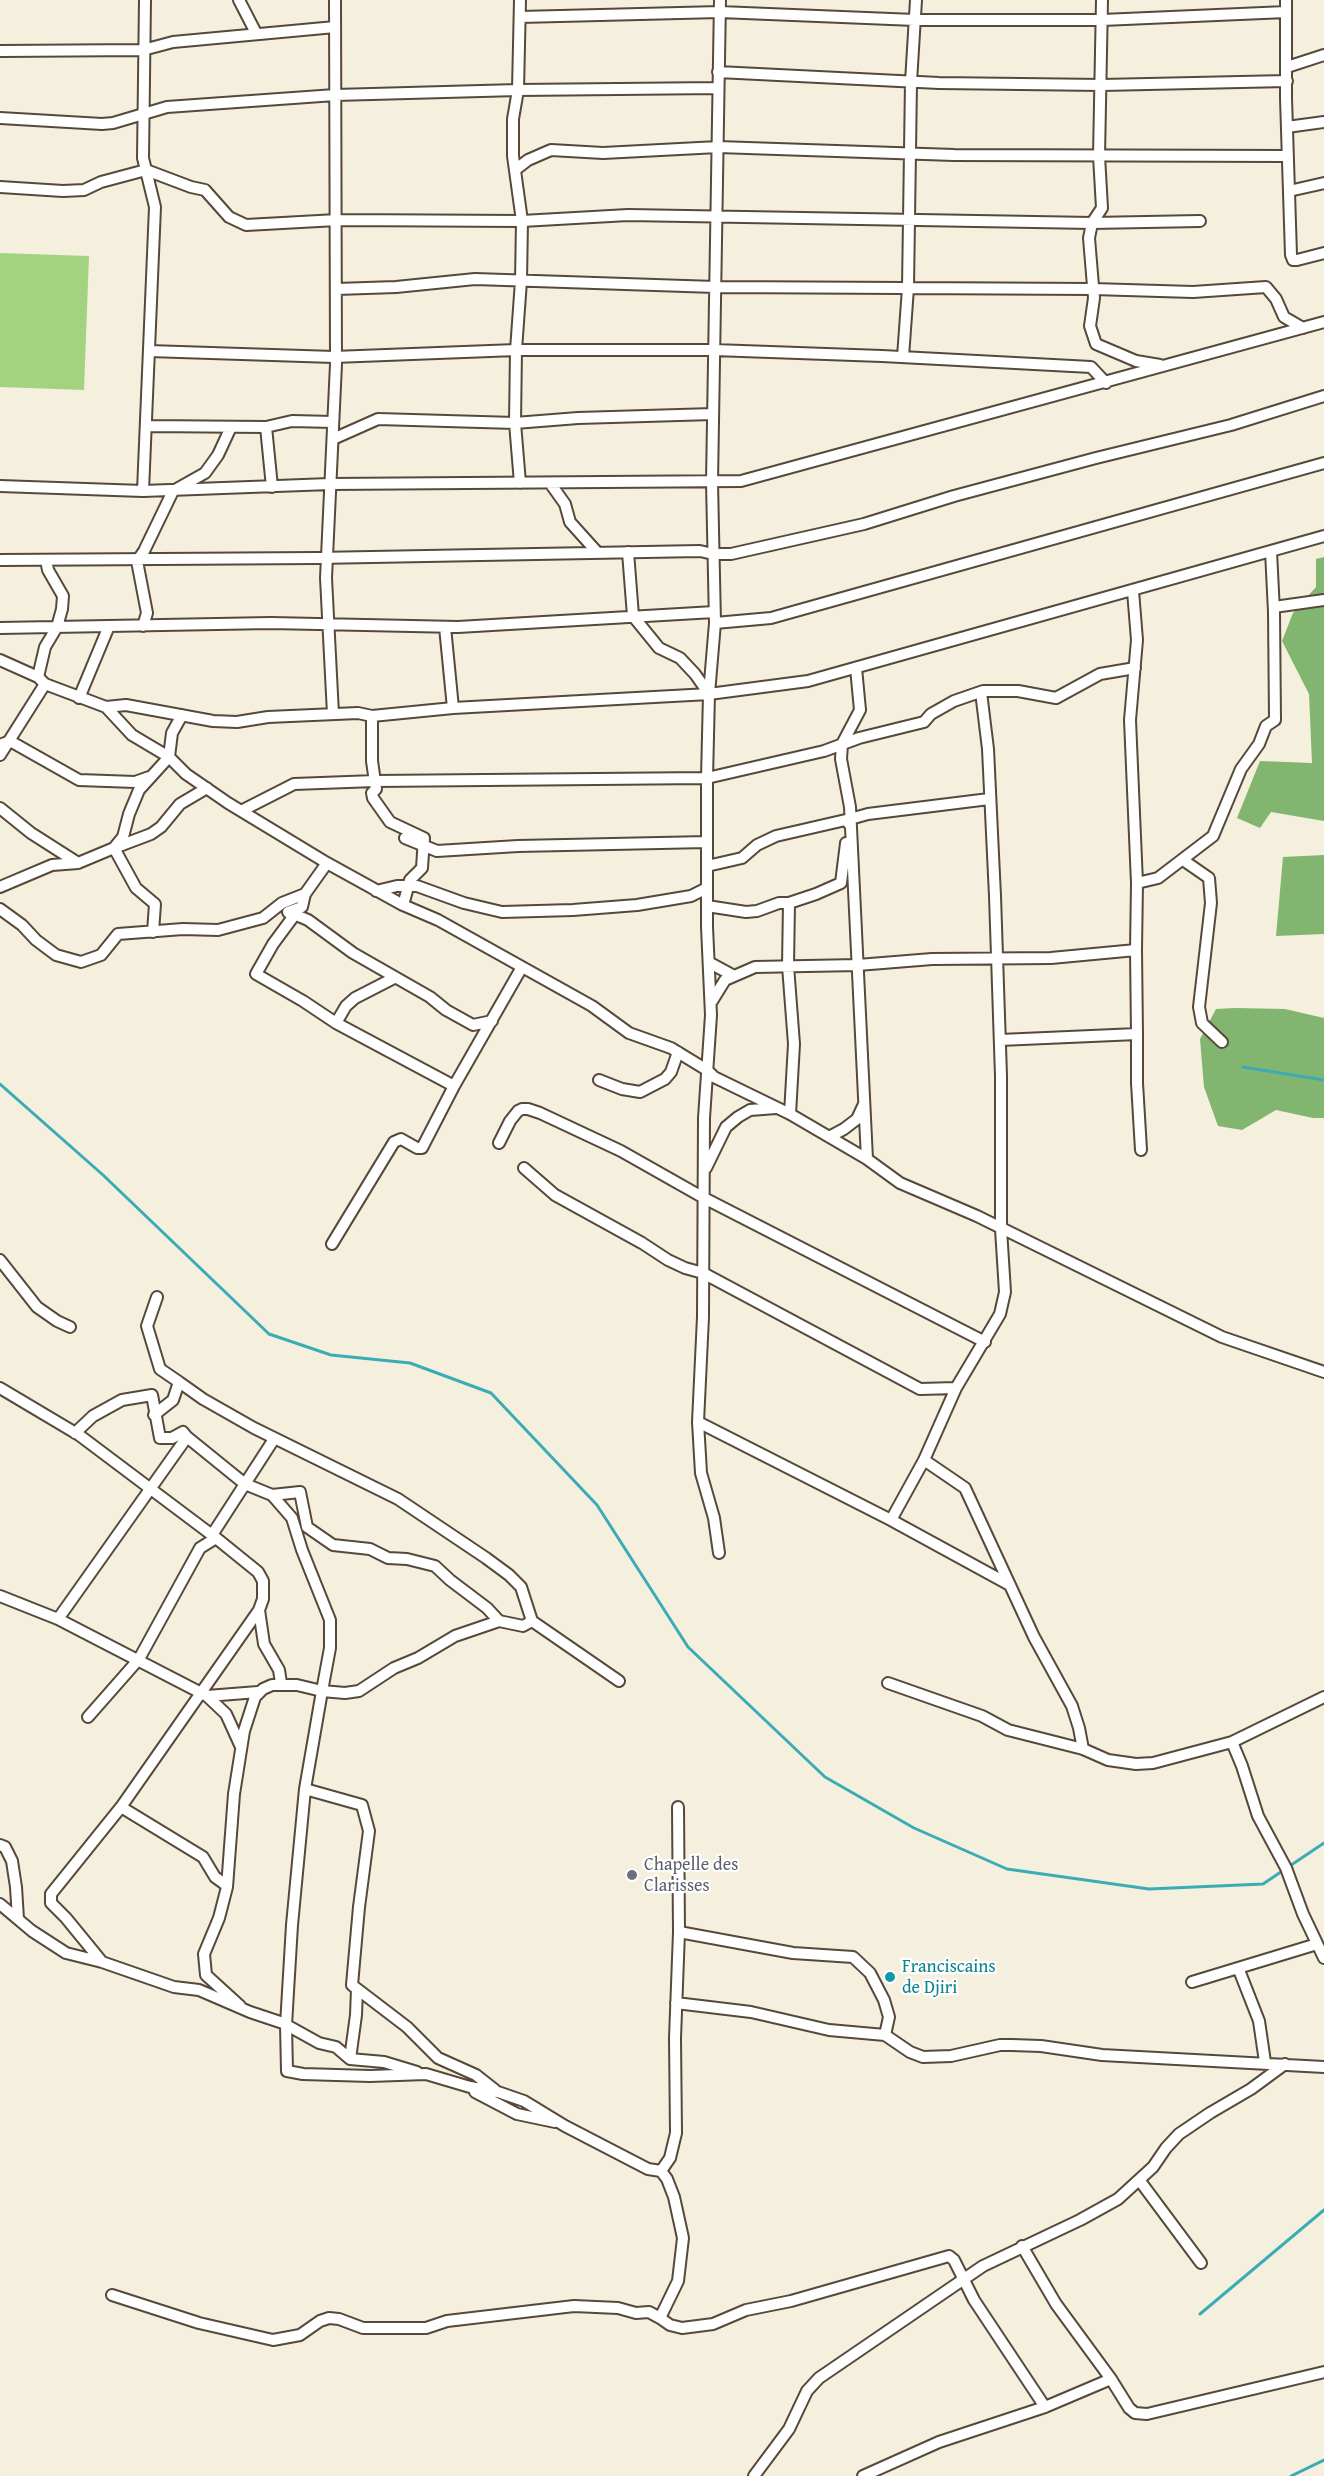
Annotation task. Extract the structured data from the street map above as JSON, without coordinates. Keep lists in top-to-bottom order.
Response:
{
  "places": ["Chapelle des Clarisses", "Franciscains de Djiri"]
}
